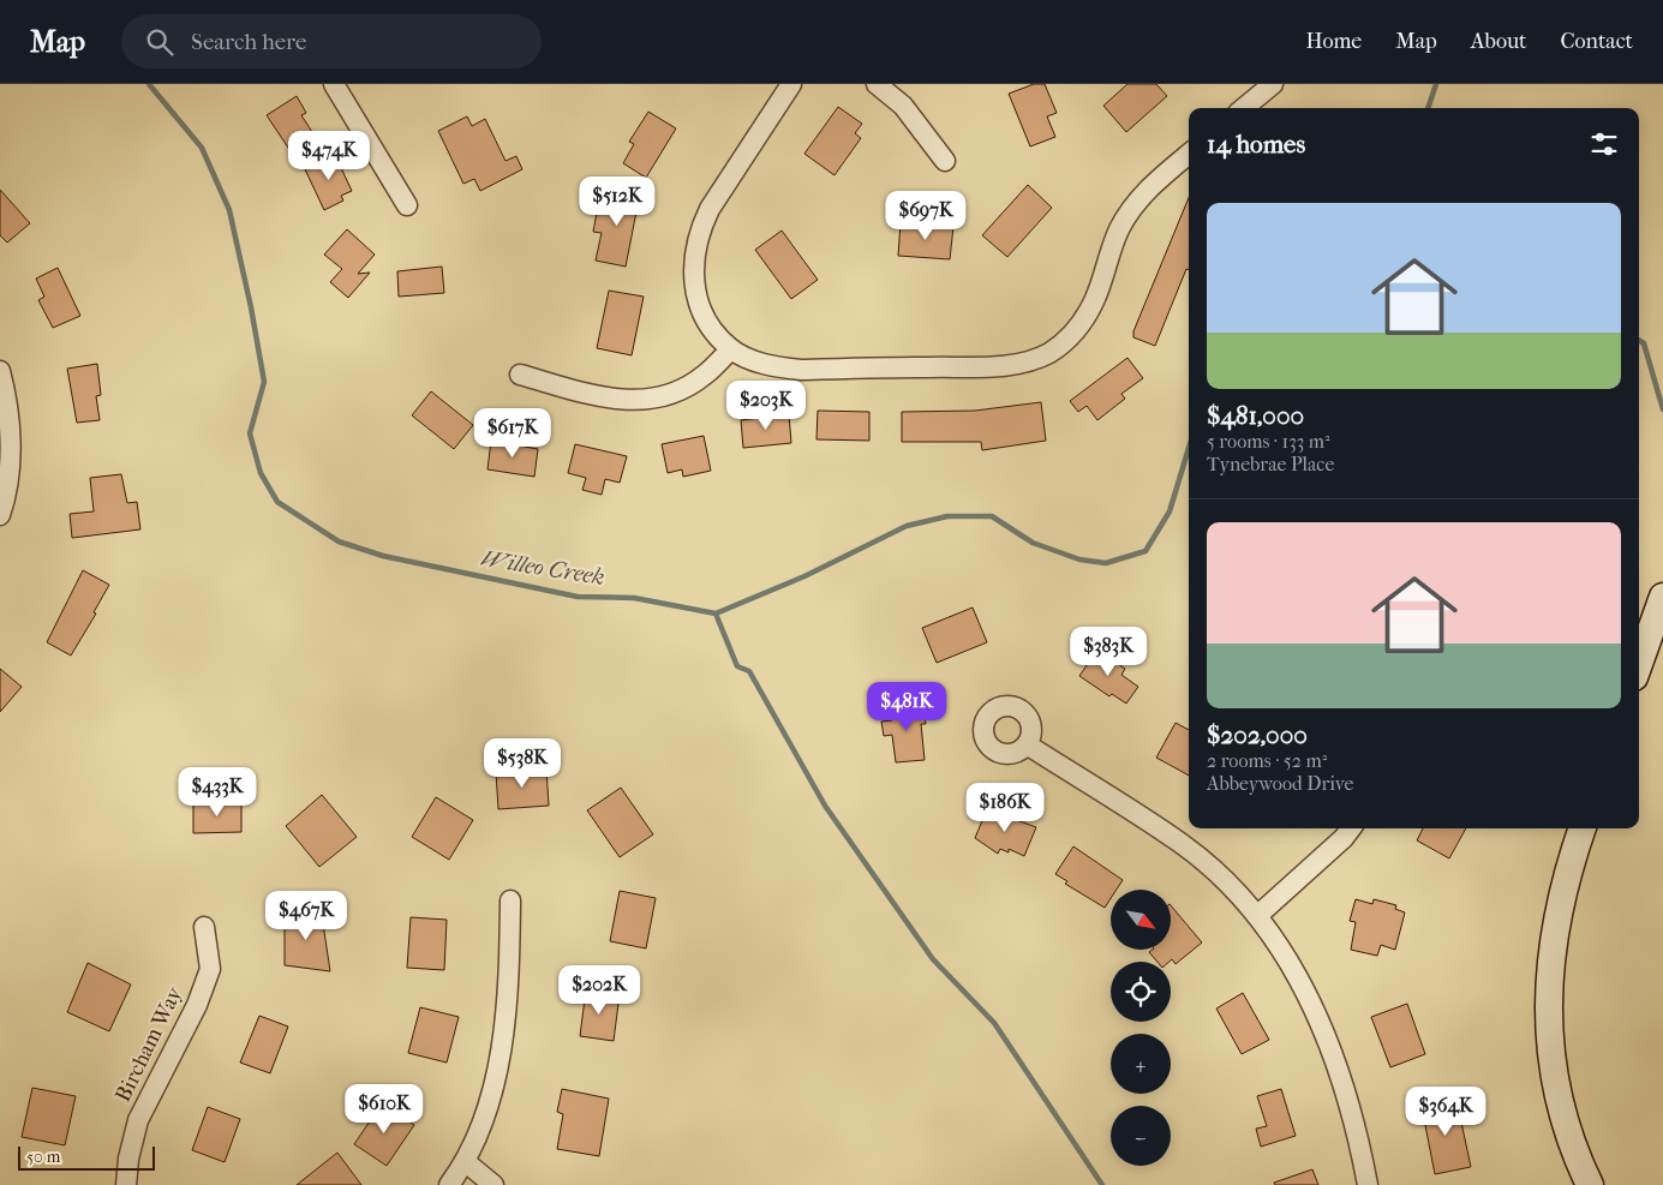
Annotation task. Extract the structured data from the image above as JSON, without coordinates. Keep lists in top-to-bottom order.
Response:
{
  "streets": {
    "street": ["Bircham Way"]
  },
  "water": ["Willeo Creek"],
  "scale_bar": "50 m",
  "north": "bottom right",
  "page": {
    "header": "Map",
    "search": "Search here",
    "nav": [
      "Home",
      "Map",
      "About",
      "Contact"
    ],
    "heading": "14 homes",
    "price": [
      "$474K",
      "$512K",
      "$697K",
      "$203K",
      "$617K",
      "$383K",
      "$481K",
      "$538K",
      "$433K",
      "$186K",
      "$467K",
      "$202K",
      "$610K",
      "$364K"
    ],
    "list": [
      {
        "name": "$481,000",
        "note": "5 rooms · 133 m² · Tynebrae Place"
      },
      {
        "name": "$202,000",
        "note": "2 rooms · 52 m² · Abbeywood Drive"
      }
    ],
    "map_buttons": ["+", "−"],
    "scale": "50 m"
  }
}
